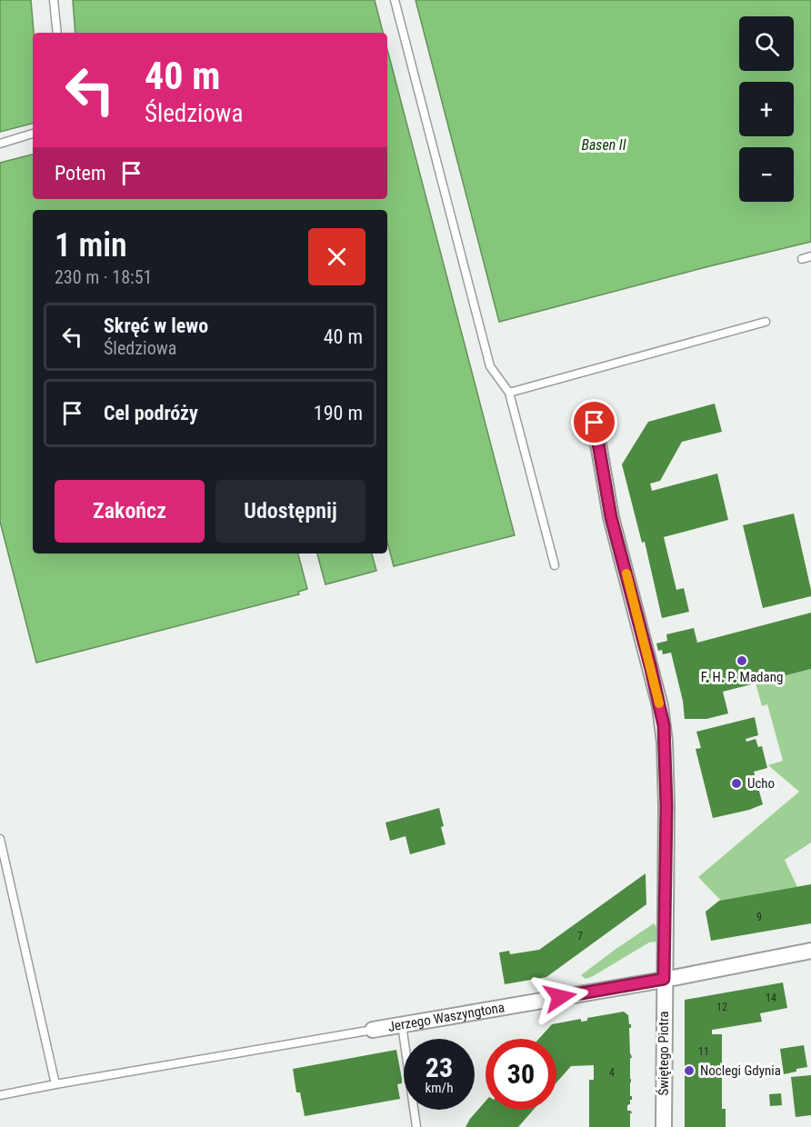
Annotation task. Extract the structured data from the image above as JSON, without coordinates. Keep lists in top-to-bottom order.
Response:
{
  "streets": {
    "street": ["Jerzego Waszyngtona", "Świętego Piotra"]
  },
  "crossings": [
    ["Jerzego Waszyngtona", "Świętego Piotra"]
  ],
  "water": ["Basen II"],
  "places": ["F. H. P. Madang", "Ucho", "Noclegi Gdynia"],
  "house_numbers": [
    "9",
    "7",
    "14",
    "12",
    "11",
    "4"
  ],
  "page": {
    "map_buttons": ["+", "−"],
    "turn": ["40 m", "Śledziowa"],
    "then": "Potem",
    "heading": ["1 min", "230 m · 18:51"],
    "list": [
      {
        "name": "Skręć w lewo",
        "note": "Śledziowa",
        "value": "40 m"
      },
      {
        "name": "Cel podróży",
        "value": "190 m"
      }
    ],
    "buttons": ["Zakończ", "Udostępnij"],
    "speed": "23 km/h",
    "limit": "30"
  }
}
